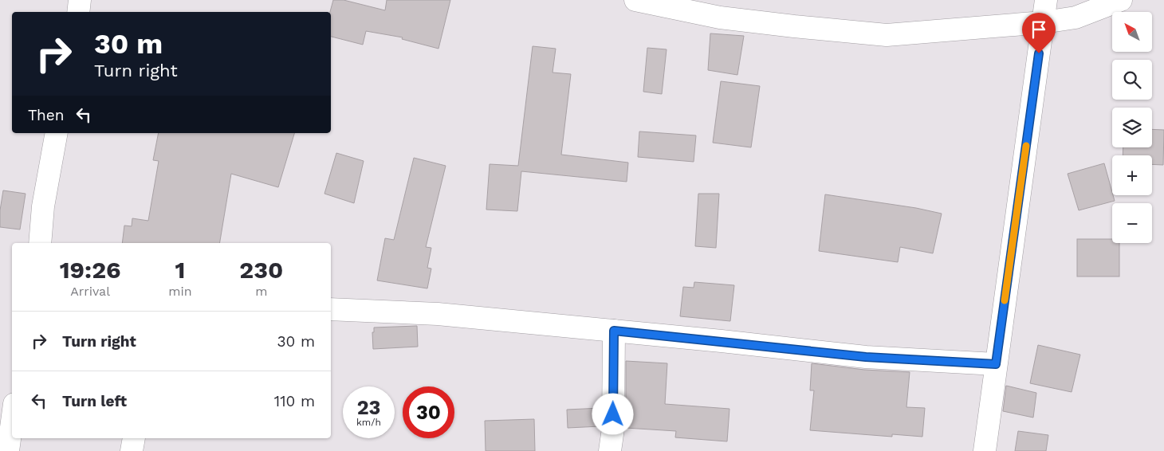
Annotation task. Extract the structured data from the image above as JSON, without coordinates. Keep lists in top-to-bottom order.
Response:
{
  "north": "top left",
  "page": {
    "map_buttons": ["+", "−"],
    "turn": ["30 m", "Turn right"],
    "then": "Then",
    "eta": [
      "19:26",
      "Arrival",
      "1",
      "min",
      "230",
      "m"
    ],
    "list": [
      {
        "name": "Turn right",
        "value": "30 m"
      },
      {
        "name": "Turn left",
        "value": "110 m"
      }
    ],
    "speed": "23 km/h",
    "limit": "30"
  }
}
